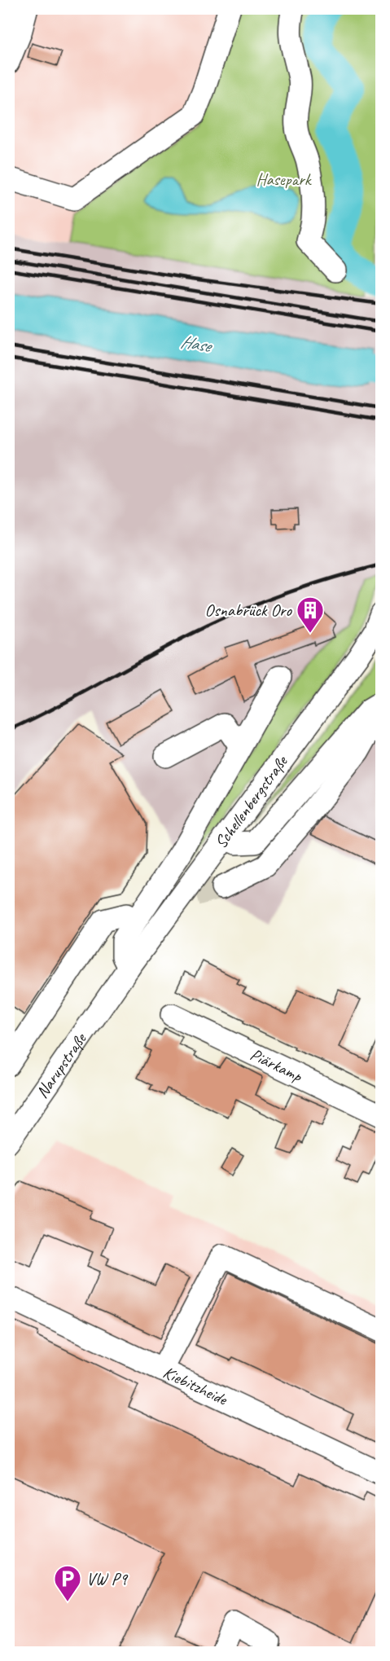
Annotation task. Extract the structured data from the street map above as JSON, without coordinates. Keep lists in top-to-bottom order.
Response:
{
  "streets": {
    "street": [
      "Schellenbergstraße",
      "Piärkamp",
      "Narupstraße",
      "Kiebitzheide"
    ]
  },
  "crossings": [
    ["Schellenbergstraße", "Narupstraße"]
  ],
  "water": ["Hase"],
  "parks": ["Hasepark"],
  "places": {
    "building": ["Osnabrück Oro"],
    "parking": ["VW P9"]
  }
}
